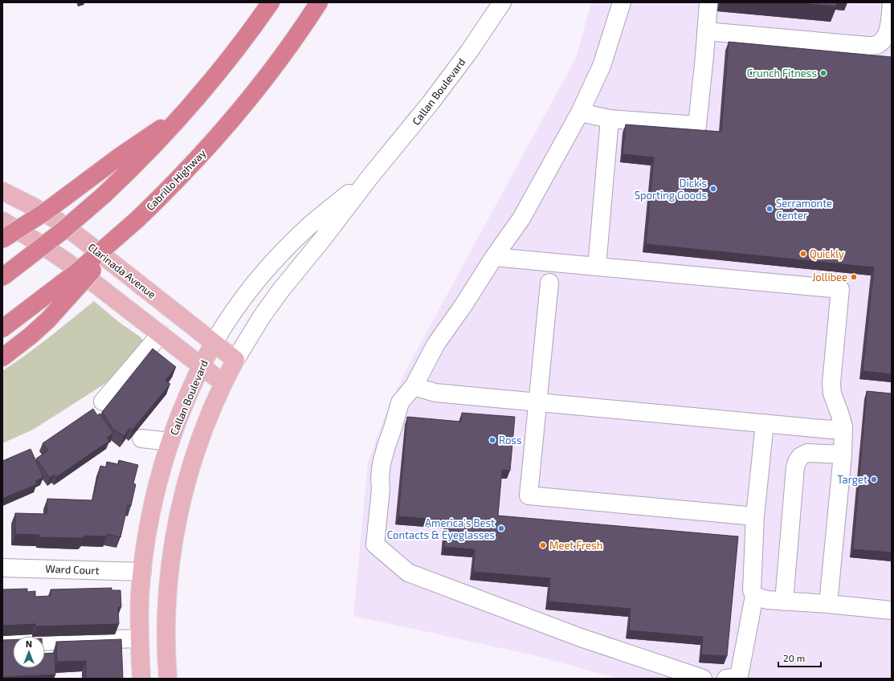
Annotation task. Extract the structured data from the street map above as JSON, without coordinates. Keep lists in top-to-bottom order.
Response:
{
  "streets": {
    "highway": ["Cabrillo Highway"],
    "main road": ["Callan Boulevard", "Clarinada Avenue"],
    "street": ["Ward Court"]
  },
  "crossings": [
    ["Callan Boulevard", "Clarinada Avenue"],
    ["Callan Boulevard", "Ward Court"]
  ],
  "places": [
    "Crunch Fitness",
    "Dick's Sporting Goods",
    "Serramonte Center",
    "Quickly",
    "Jollibee",
    "Ross",
    "Target",
    "America's Best Contacts & Eyeglasses",
    "Meet Fresh"
  ],
  "scale_bar": "20 m",
  "north": "top"
}
